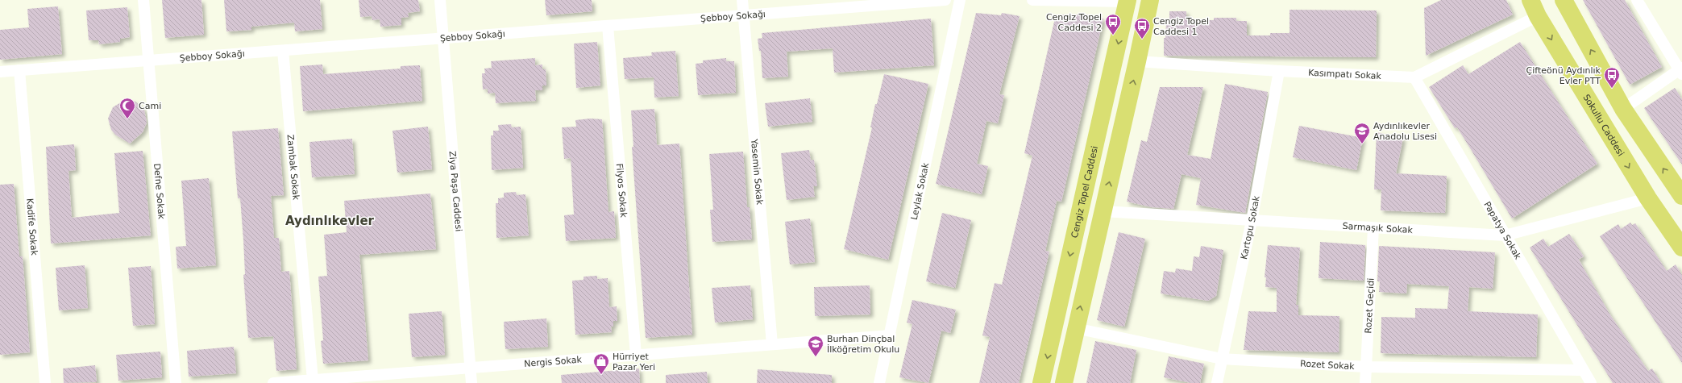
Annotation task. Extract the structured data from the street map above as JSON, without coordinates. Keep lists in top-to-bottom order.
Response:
{
  "streets": {
    "main road": ["Sokullu Caddesi", "Cengiz Topel Caddesi"],
    "street": [
      "Şebboy Sokağı",
      "Kasımpatı Sokak",
      "Zambak Sokak",
      "Yasemin Sokak",
      "Filyos Sokak",
      "Defne Sokak",
      "Ziya Paşa Caddesi",
      "Leylak Sokak",
      "Kadife Sokak",
      "Kartopu Sokak",
      "Sarmaşık Sokak",
      "Papatya Sokak",
      "Rozet Geçidi",
      "Nergis Sokak",
      "Rozet Sokak"
    ]
  },
  "crossings": [
    ["Şebboy Sokağı", "Zambak Sokak"],
    ["Şebboy Sokağı", "Yasemin Sokak"],
    ["Şebboy Sokağı", "Filyos Sokak"],
    ["Şebboy Sokağı", "Defne Sokak"],
    ["Şebboy Sokağı", "Ziya Paşa Caddesi"],
    ["Şebboy Sokağı", "Kadife Sokak"],
    ["Kasımpatı Sokak", "Sokullu Caddesi"],
    ["Kasımpatı Sokak", "Kartopu Sokak"],
    ["Kasımpatı Sokak", "Papatya Sokak"],
    ["Sokullu Caddesi", "Sarmaşık Sokak"],
    ["Zambak Sokak", "Nergis Sokak"],
    ["Yasemin Sokak", "Nergis Sokak"],
    ["Filyos Sokak", "Nergis Sokak"],
    ["Ziya Paşa Caddesi", "Nergis Sokak"],
    ["Leylak Sokak", "Nergis Sokak"],
    ["Kartopu Sokak", "Sarmaşık Sokak"],
    ["Kartopu Sokak", "Rozet Sokak"],
    ["Sarmaşık Sokak", "Papatya Sokak"],
    ["Sarmaşık Sokak", "Rozet Geçidi"],
    ["Papatya Sokak", "Rozet Sokak"],
    ["Rozet Geçidi", "Rozet Sokak"]
  ],
  "districts": ["Aydınlıkevler"],
  "places": {
    "bus stop": ["Cengiz Topel Caddesi 2", "Cengiz Topel Caddesi 1", "Çifteönü Aydınlık Evler PTT"],
    "mosque": ["Cami"],
    "school or university": ["Aydınlıkevler Anadolu Lisesi", "Burhan Dinçbal İlköğretim Okulu"],
    "shop": ["Hürriyet Pazar Yeri"]
  }
}
